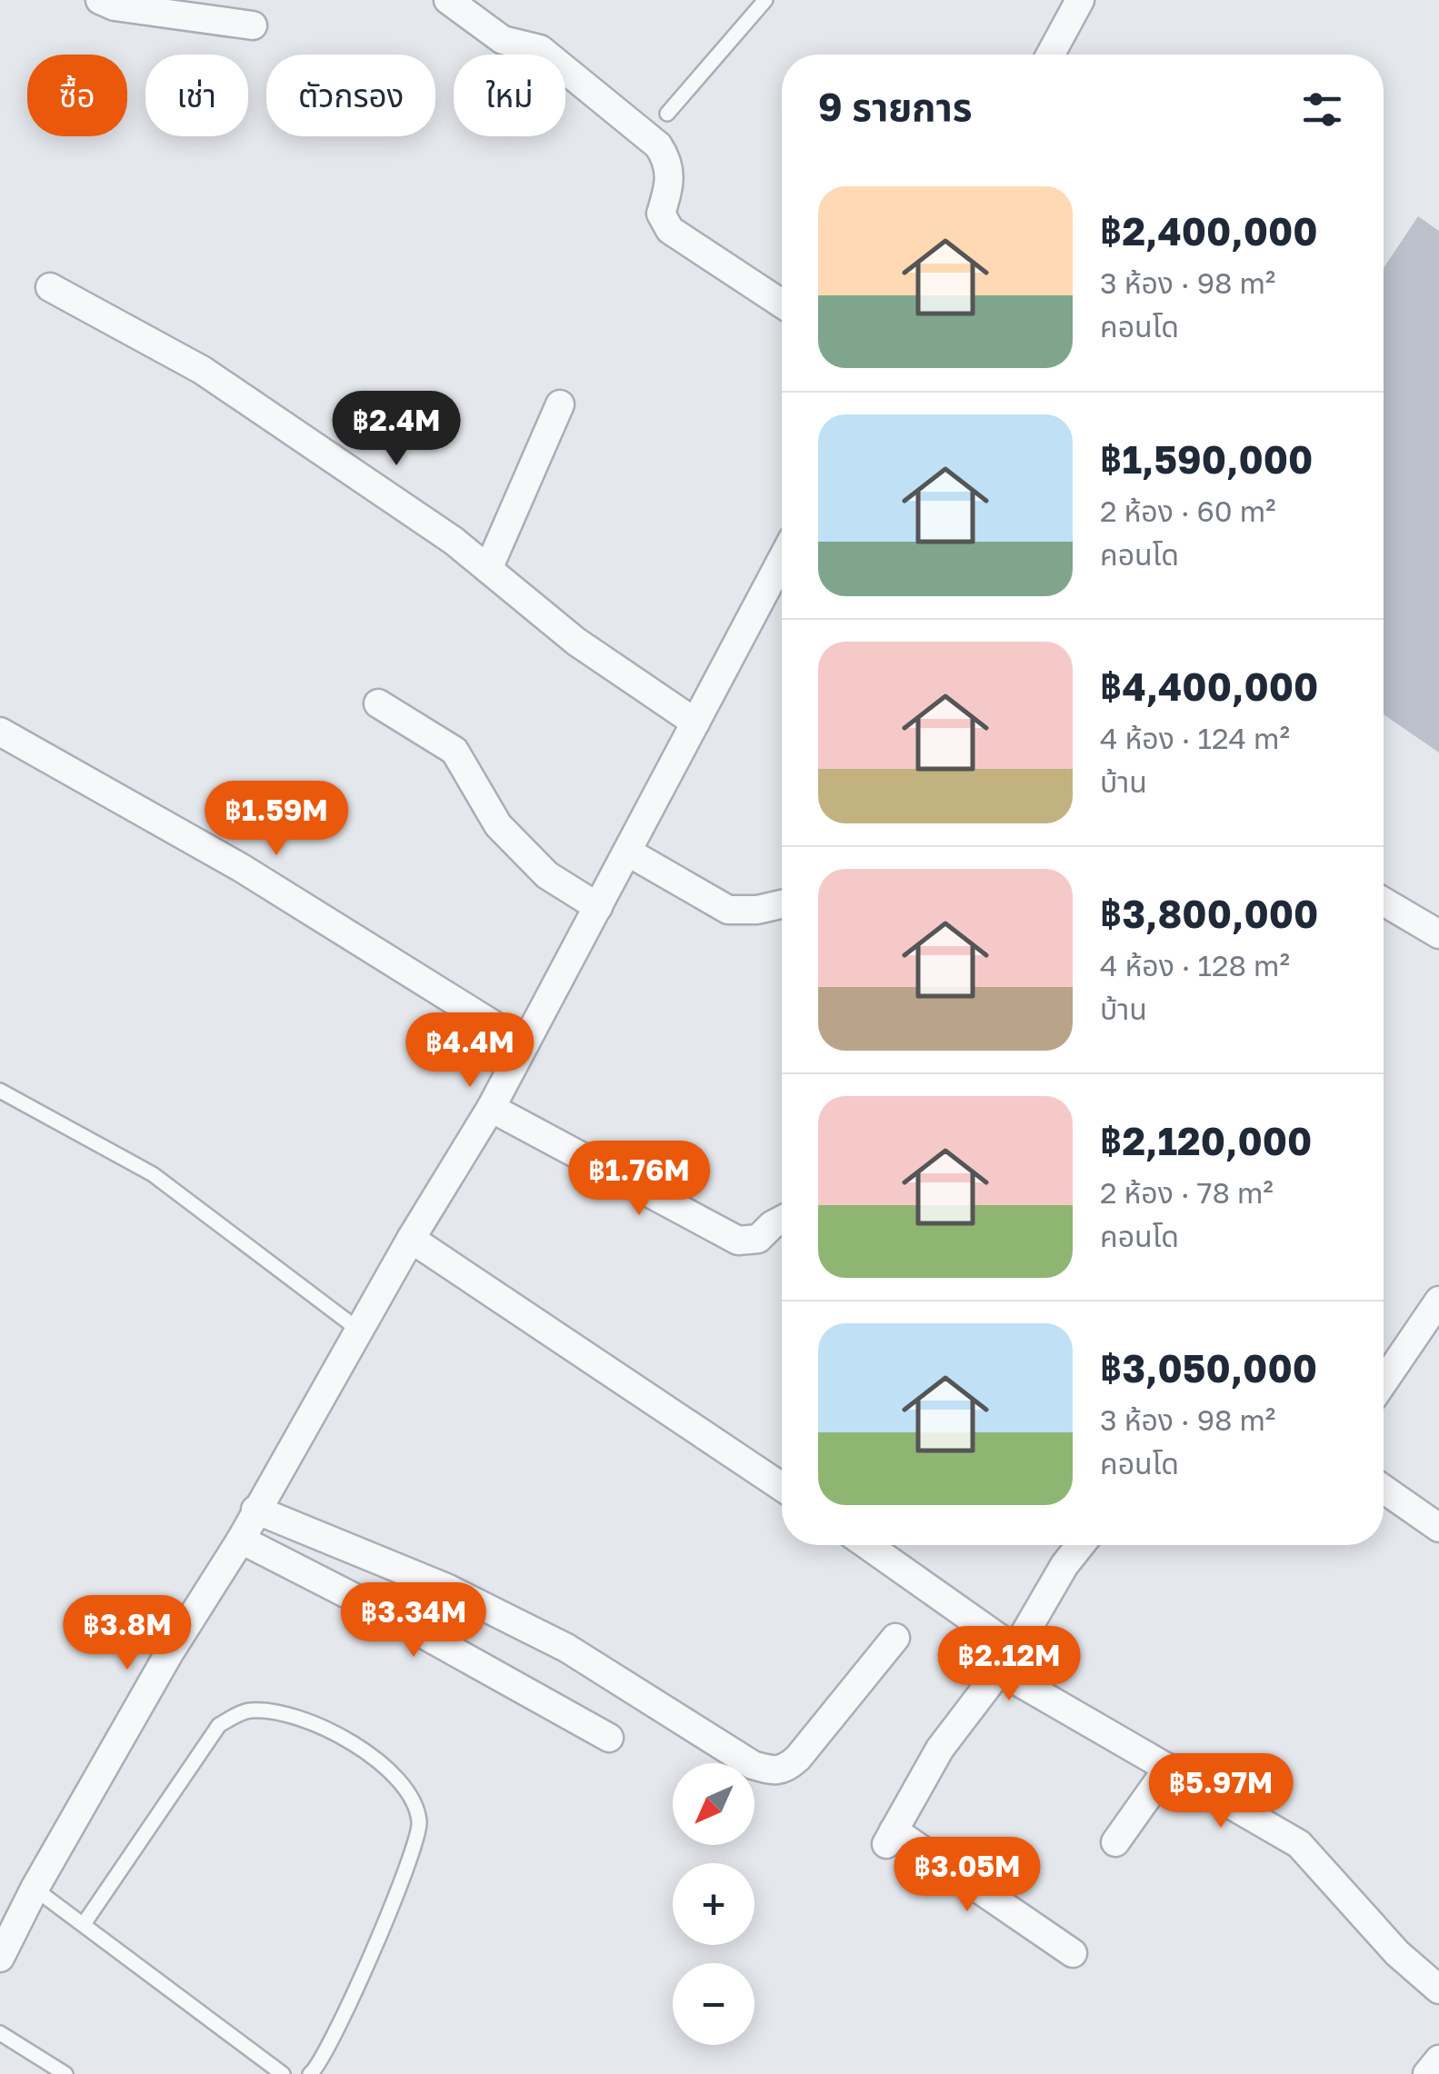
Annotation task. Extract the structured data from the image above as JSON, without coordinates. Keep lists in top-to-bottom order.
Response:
{
  "north": "bottom left",
  "page": {
    "chip": [
      "ซื้อ",
      "เช่า",
      "ตัวกรอง",
      "ใหม่"
    ],
    "heading": "9 รายการ",
    "list": [
      {
        "name": "฿2,400,000",
        "note": "3 ห้อง · 98 m² · คอนโด"
      },
      {
        "name": "฿1,590,000",
        "note": "2 ห้อง · 60 m² · คอนโด"
      },
      {
        "name": "฿4,400,000",
        "note": "4 ห้อง · 124 m² · บ้าน"
      },
      {
        "name": "฿3,800,000",
        "note": "4 ห้อง · 128 m² · บ้าน"
      },
      {
        "name": "฿2,120,000",
        "note": "2 ห้อง · 78 m² · คอนโด"
      },
      {
        "name": "฿3,050,000",
        "note": "3 ห้อง · 98 m² · คอนโด"
      }
    ],
    "price": [
      "฿2.4M",
      "฿1.59M",
      "฿4.4M",
      "฿1.76M",
      "฿3.34M",
      "฿3.8M",
      "฿2.12M",
      "฿5.97M",
      "฿3.05M"
    ],
    "map_buttons": ["+", "−"]
  }
}
